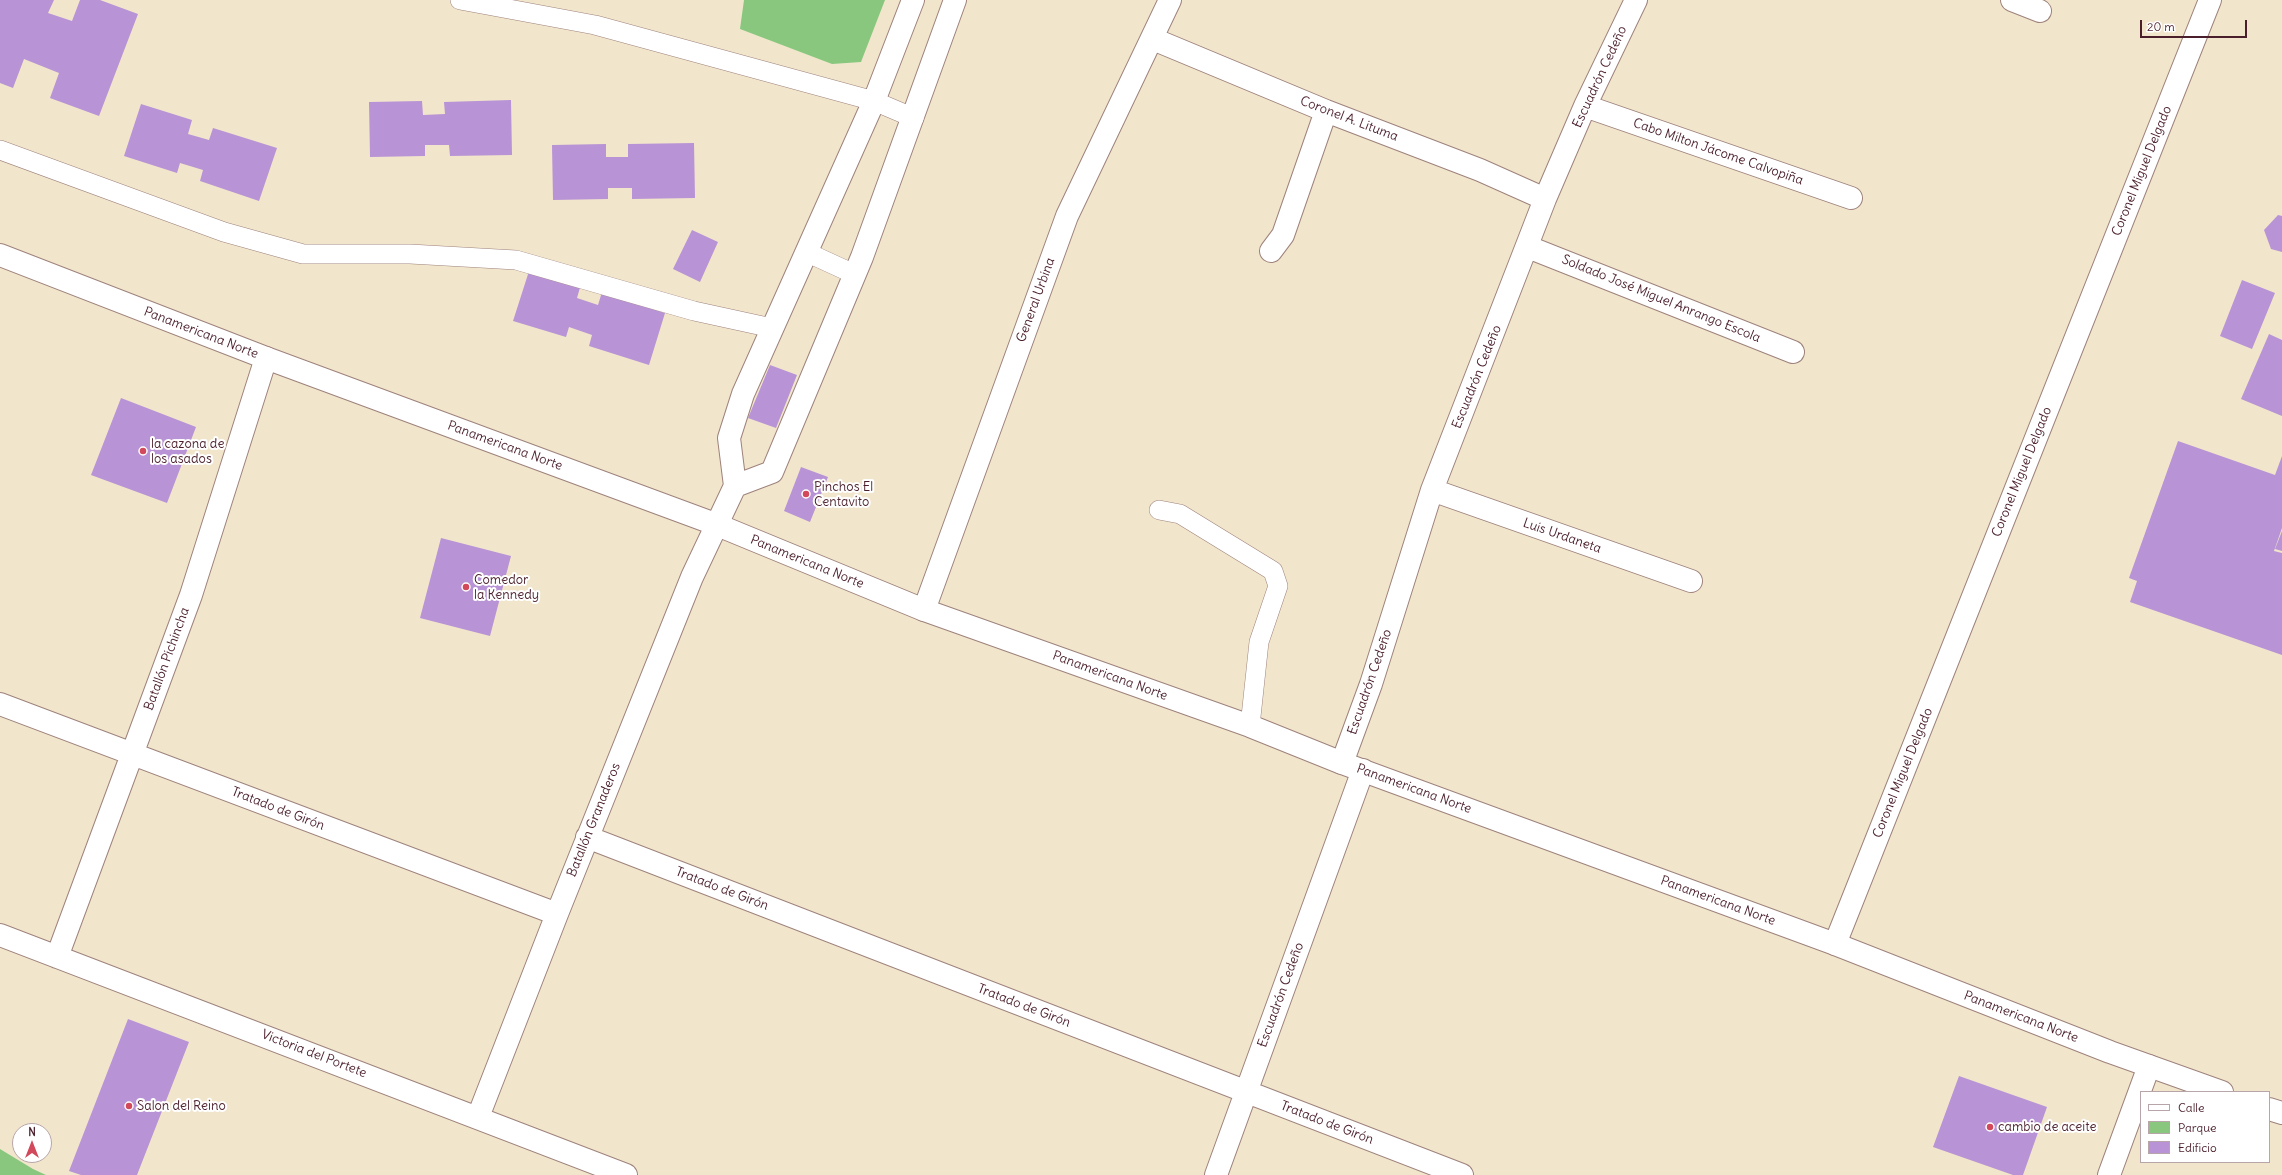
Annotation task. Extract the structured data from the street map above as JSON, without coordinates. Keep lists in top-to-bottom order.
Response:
{
  "streets": {
    "street": [
      "Escuadrón Cedeño",
      "Coronel A. Lituma",
      "Cabo Milton Jácome Calvopiña",
      "Coronel Miguel Delgado",
      "Soldado José Miguel Anrango Escola",
      "General Urbina",
      "Panamericana Norte",
      "Luis Urdaneta",
      "Batallón Pichincha",
      "Tratado de Girón",
      "Batallón Granaderos",
      "Victoria del Portete"
    ]
  },
  "crossings": [
    ["Escuadrón Cedeño", "Coronel A. Lituma"],
    ["Escuadrón Cedeño", "Cabo Milton Jácome Calvopiña"],
    ["Escuadrón Cedeño", "Soldado José Miguel Anrango Escola"],
    ["Escuadrón Cedeño", "Panamericana Norte"],
    ["Escuadrón Cedeño", "Luis Urdaneta"],
    ["Escuadrón Cedeño", "Tratado de Girón"],
    ["Coronel A. Lituma", "General Urbina"],
    ["Coronel Miguel Delgado", "Panamericana Norte"],
    ["General Urbina", "Panamericana Norte"],
    ["Panamericana Norte", "Batallón Pichincha"],
    ["Panamericana Norte", "Batallón Granaderos"],
    ["Batallón Pichincha", "Tratado de Girón"],
    ["Batallón Pichincha", "Victoria del Portete"],
    ["Tratado de Girón", "Batallón Granaderos"],
    ["Batallón Granaderos", "Victoria del Portete"]
  ],
  "places": [
    "la cazona de los asados",
    "Pinchos El Centavito",
    "Comedor la Kennedy",
    "Salon del Reino",
    "cambio de aceite"
  ],
  "legend": ["Calle", "Parque", "Edificio"],
  "scale_bar": "20 m",
  "north": "top"
}
